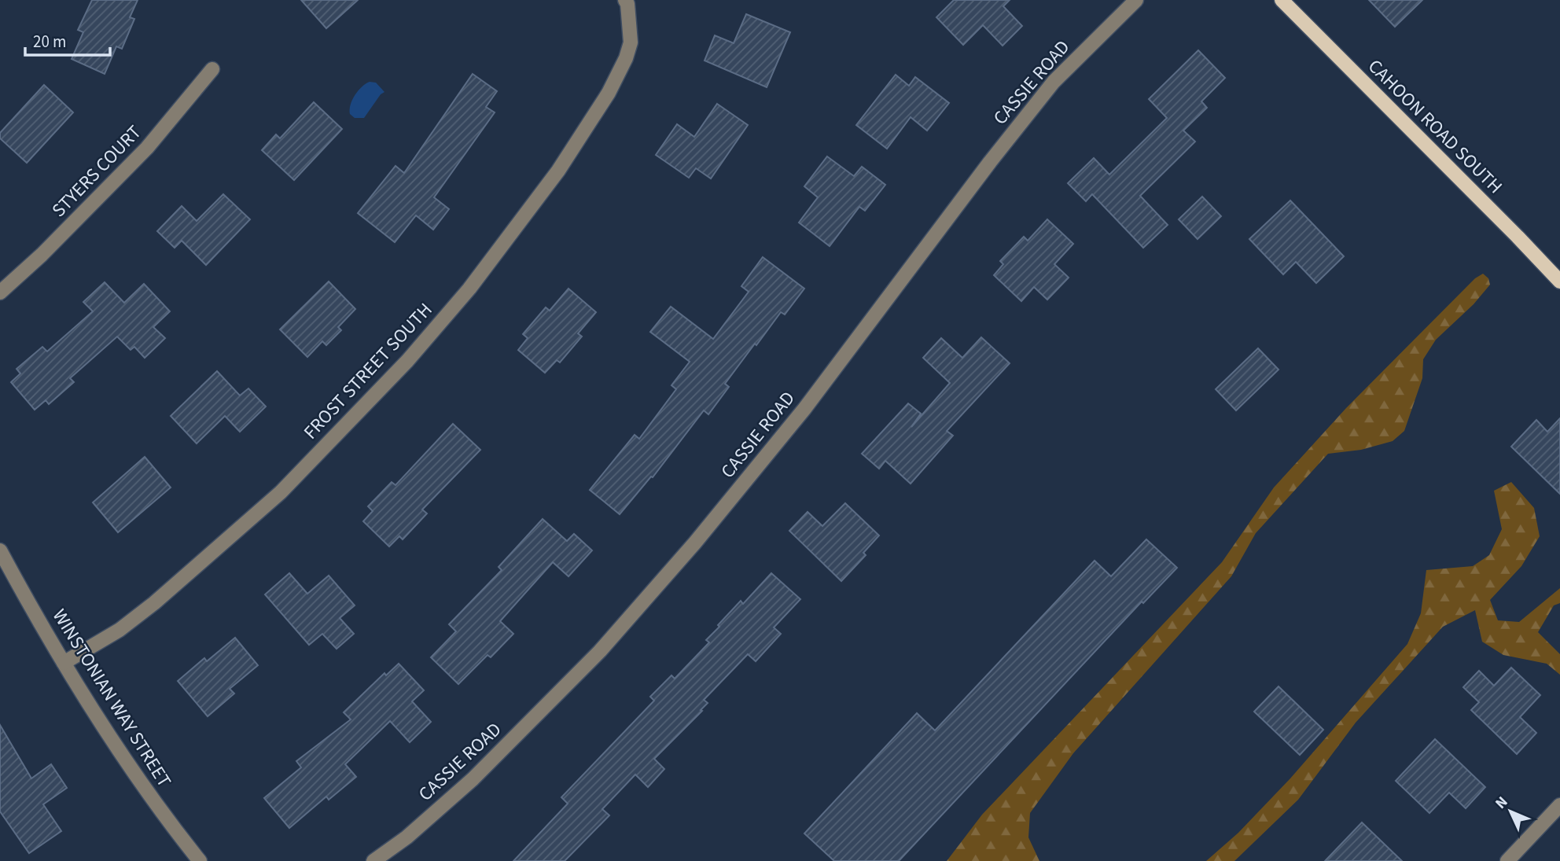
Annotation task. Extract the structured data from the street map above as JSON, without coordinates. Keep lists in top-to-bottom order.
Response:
{
  "streets": {
    "main road": ["CAHOON ROAD SOUTH"],
    "street": [
      "CASSIE ROAD",
      "STYERS COURT",
      "FROST STREET SOUTH",
      "WINSTONIAN WAY STREET"
    ]
  },
  "crossings": [
    ["FROST STREET SOUTH", "WINSTONIAN WAY STREET"]
  ],
  "scale_bar": "20 m",
  "north": "top left"
}
